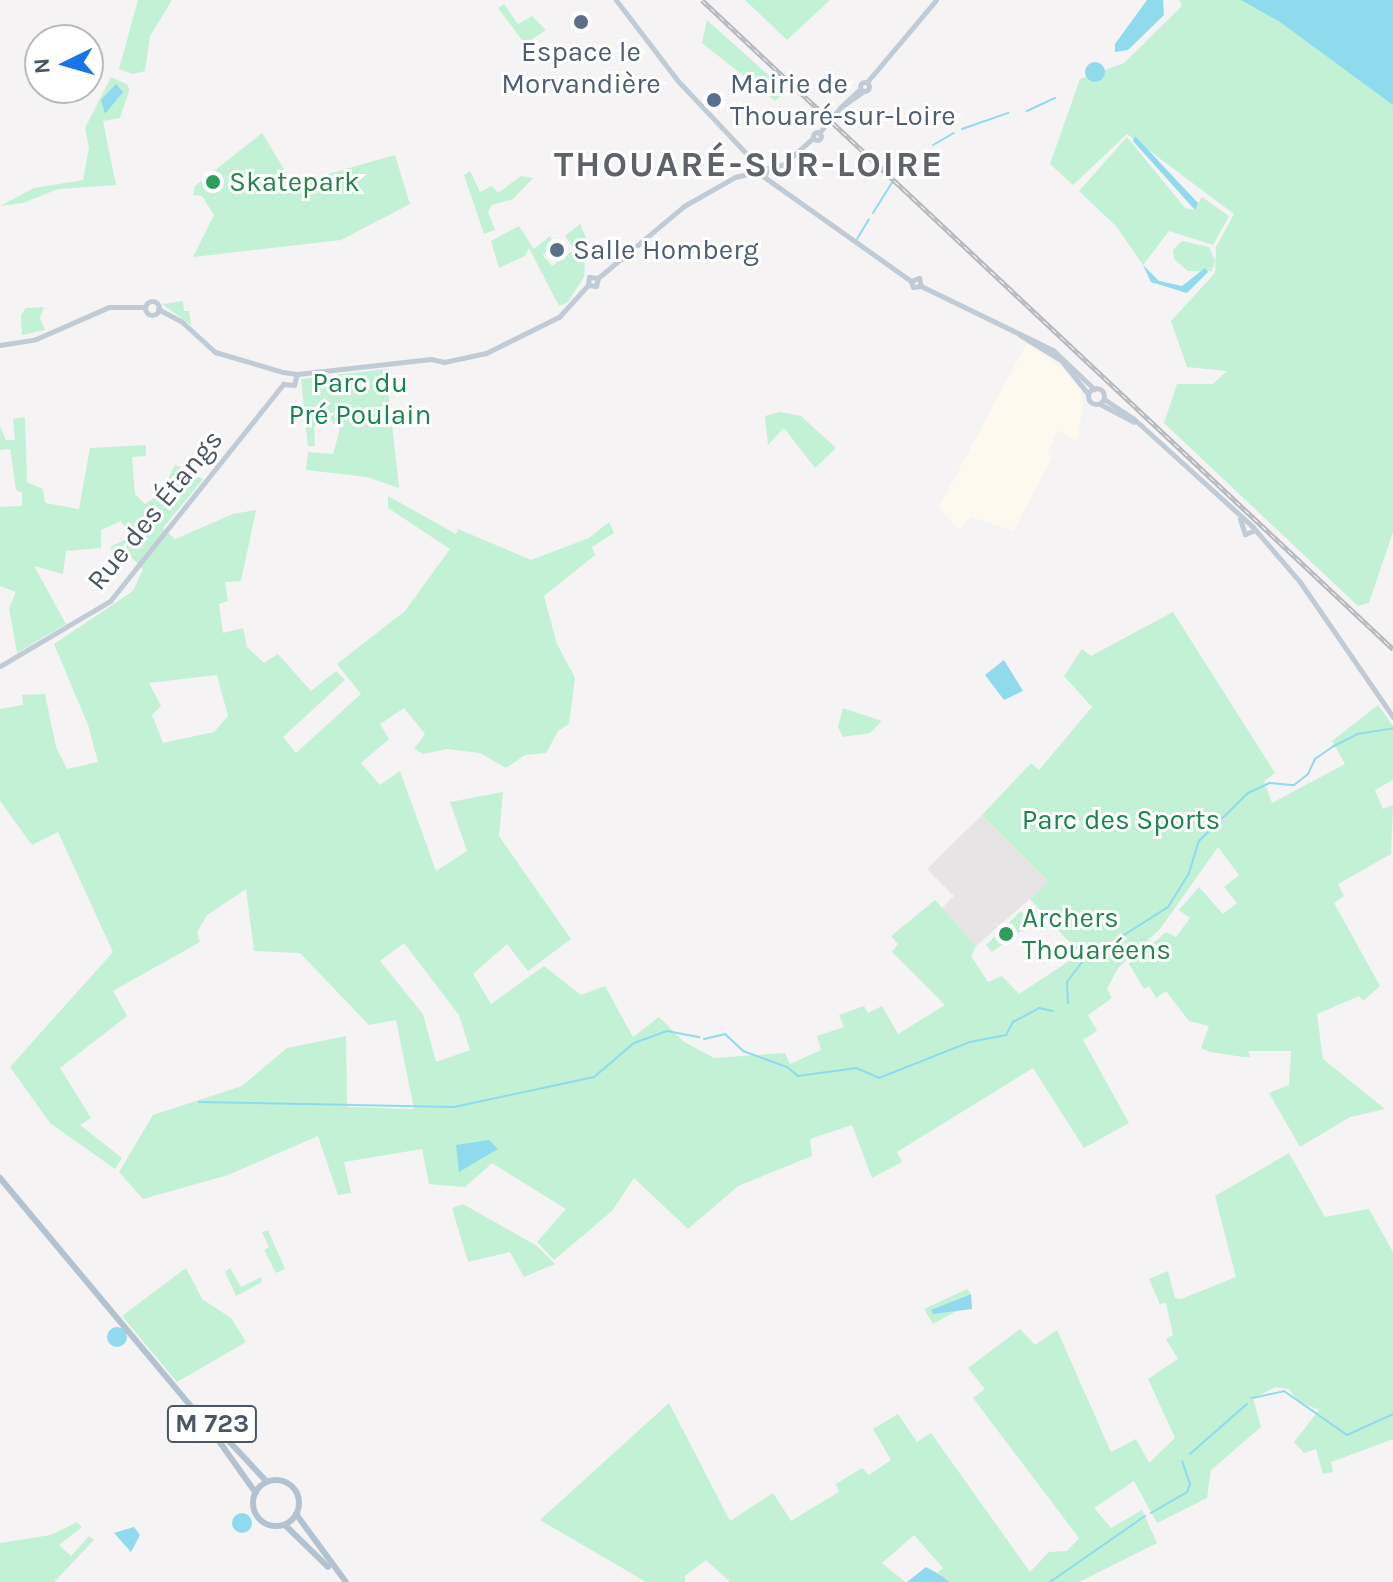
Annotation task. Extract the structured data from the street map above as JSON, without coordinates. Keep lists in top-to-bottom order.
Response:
{
  "streets": {
    "main road": ["M 723"],
    "street": ["Rue des Étangs"]
  },
  "districts": ["THOUARÉ-SUR-LOIRE"],
  "parks": ["Parc du Pré Poulain", "Parc des Sports"],
  "places": [
    "Espace le Morvandière",
    "Mairie de Thouaré-sur-Loire",
    "Skatepark",
    "Salle Homberg",
    "Archers Thouaréens"
  ],
  "north": "left"
}
